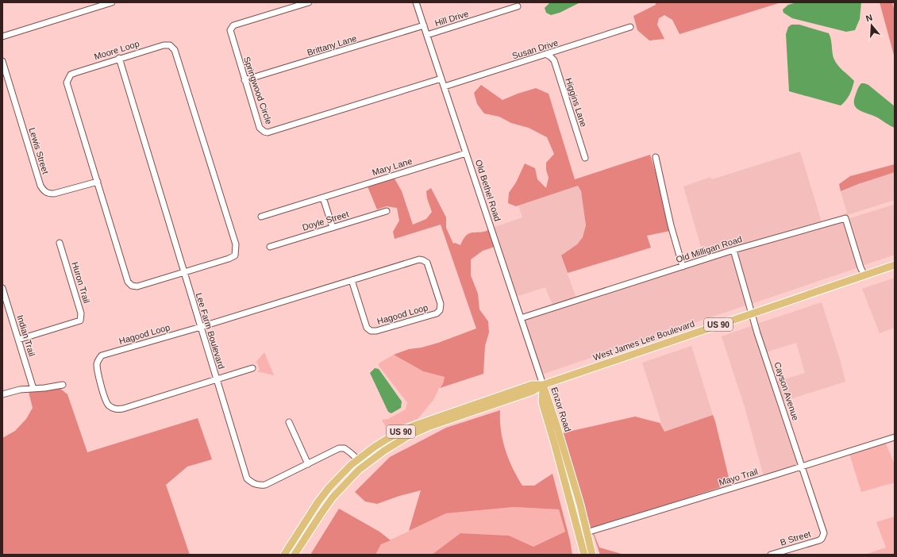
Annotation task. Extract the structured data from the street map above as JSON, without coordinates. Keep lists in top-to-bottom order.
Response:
{
  "streets": {
    "main road": ["US 90", "West James Lee Boulevard", "Enzor Road"],
    "street": [
      "Hill Drive",
      "Brittany Lane",
      "Susan Drive",
      "Moore Loop",
      "Springwood Circle",
      "Higgins Lane",
      "Lewis Street",
      "Mary Lane",
      "Old Bethel Road",
      "Doyle Street",
      "Old Milligan Road",
      "Huron Trail",
      "Hagood Loop",
      "Lee Farm Boulevard",
      "Indian Trail",
      "Cayson Avenue",
      "Mayo Trail",
      "B Street"
    ]
  },
  "crossings": [
    ["Hill Drive", "Old Bethel Road"],
    ["Brittany Lane", "Springwood Circle"],
    ["Brittany Lane", "Old Bethel Road"],
    ["Susan Drive", "Higgins Lane"],
    ["Susan Drive", "Old Bethel Road"],
    ["Moore Loop", "Lewis Street"],
    ["Moore Loop", "Lee Farm Boulevard"],
    ["Springwood Circle", "Old Bethel Road"],
    ["Mary Lane", "Old Bethel Road"],
    ["Old Bethel Road", "Old Milligan Road"],
    ["Old Bethel Road", "West James Lee Boulevard"],
    ["Old Bethel Road", "Enzor Road"],
    ["Old Milligan Road", "West James Lee Boulevard"],
    ["Old Milligan Road", "Cayson Avenue"],
    ["Huron Trail", "Indian Trail"],
    ["Hagood Loop", "Lee Farm Boulevard"],
    ["Lee Farm Boulevard", "West James Lee Boulevard"],
    ["West James Lee Boulevard", "Cayson Avenue"],
    ["West James Lee Boulevard", "Enzor Road"],
    ["Cayson Avenue", "Mayo Trail"],
    ["Cayson Avenue", "B Street"],
    ["Enzor Road", "Mayo Trail"]
  ],
  "north": "top"
}
